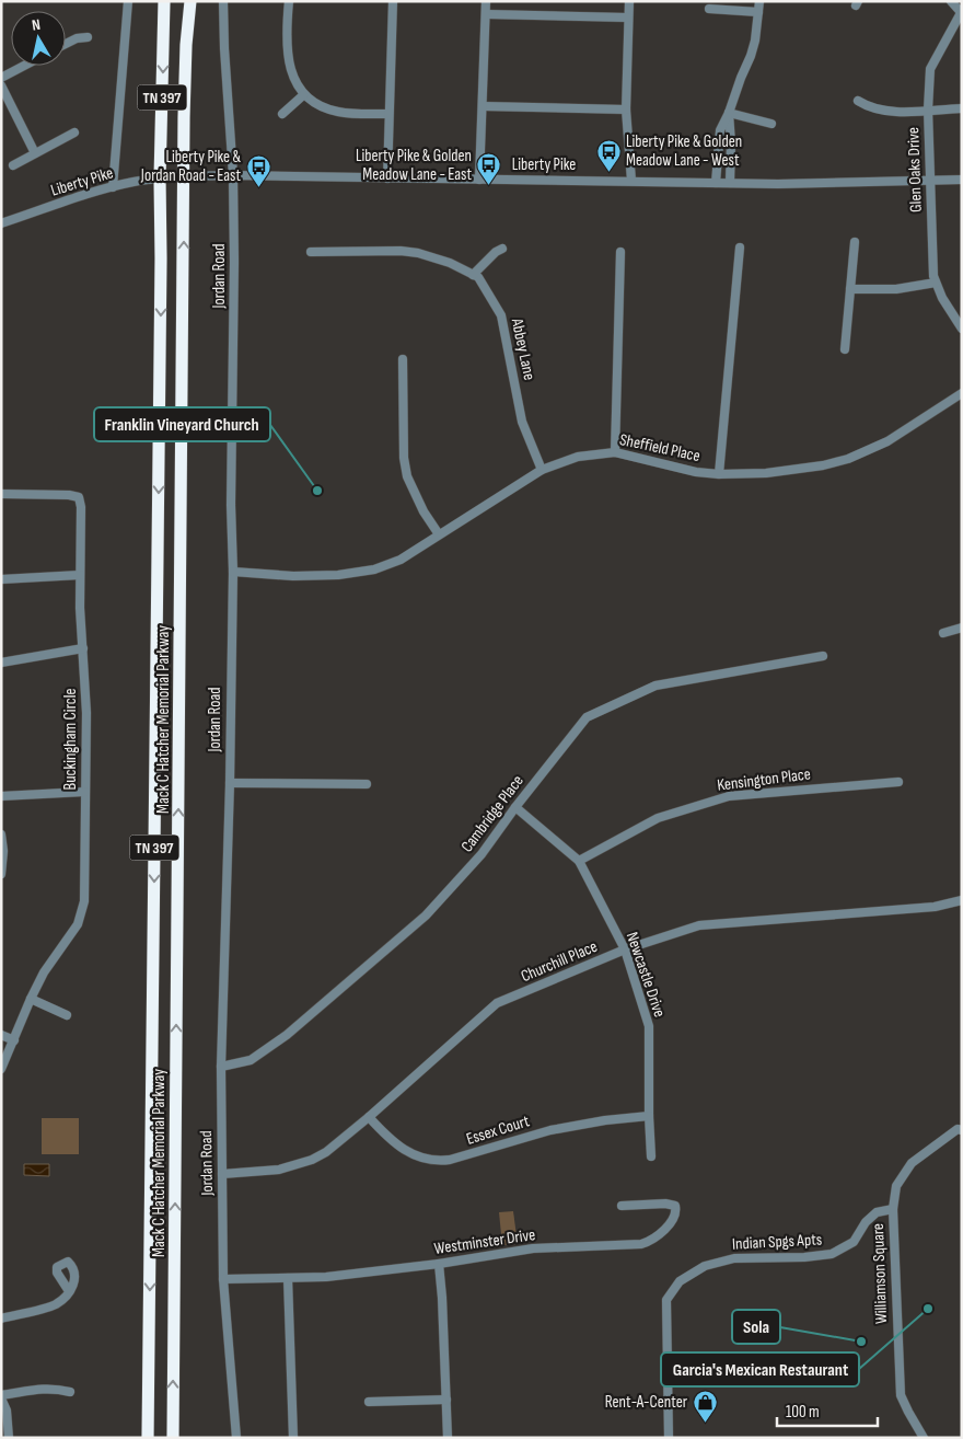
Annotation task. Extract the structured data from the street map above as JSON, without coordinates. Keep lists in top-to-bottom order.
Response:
{
  "streets": {
    "highway": ["TN 397", "Mack C Hatcher Memorial Parkway"],
    "street": [
      "Liberty Pike",
      "Glen Oaks Drive",
      "Jordan Road",
      "Abbey Lane",
      "Sheffield Place",
      "Buckingham Circle",
      "Kensington Place",
      "Cambridge Place",
      "Churchill Place",
      "Newcastle Drive",
      "Essex Court",
      "Westminster Drive",
      "Indian Spgs Apts",
      "Williamson Square"
    ]
  },
  "crossings": [
    ["Liberty Pike", "Glen Oaks Drive"],
    ["Liberty Pike", "Jordan Road"],
    ["Liberty Pike", "Mack C Hatcher Memorial Parkway"],
    ["Jordan Road", "Sheffield Place"],
    ["Jordan Road", "Cambridge Place"],
    ["Jordan Road", "Churchill Place"],
    ["Jordan Road", "Westminster Drive"],
    ["Abbey Lane", "Sheffield Place"],
    ["Kensington Place", "Newcastle Drive"],
    ["Cambridge Place", "Newcastle Drive"],
    ["Churchill Place", "Newcastle Drive"],
    ["Churchill Place", "Essex Court"],
    ["Newcastle Drive", "Essex Court"],
    ["Indian Spgs Apts", "Williamson Square"]
  ],
  "places": {
    "bus stop": ["Liberty Pike & Golden Meadow Lane - West", "Liberty Pike & Golden Meadow Lane - East", "Liberty Pike & Jordan Road - East"],
    "other": ["Franklin Vineyard Church", "Garcia's Mexican Restaurant", "Sola"],
    "shop": ["Rent-A-Center"]
  },
  "scale_bar": "100 m",
  "north": "top"
}
